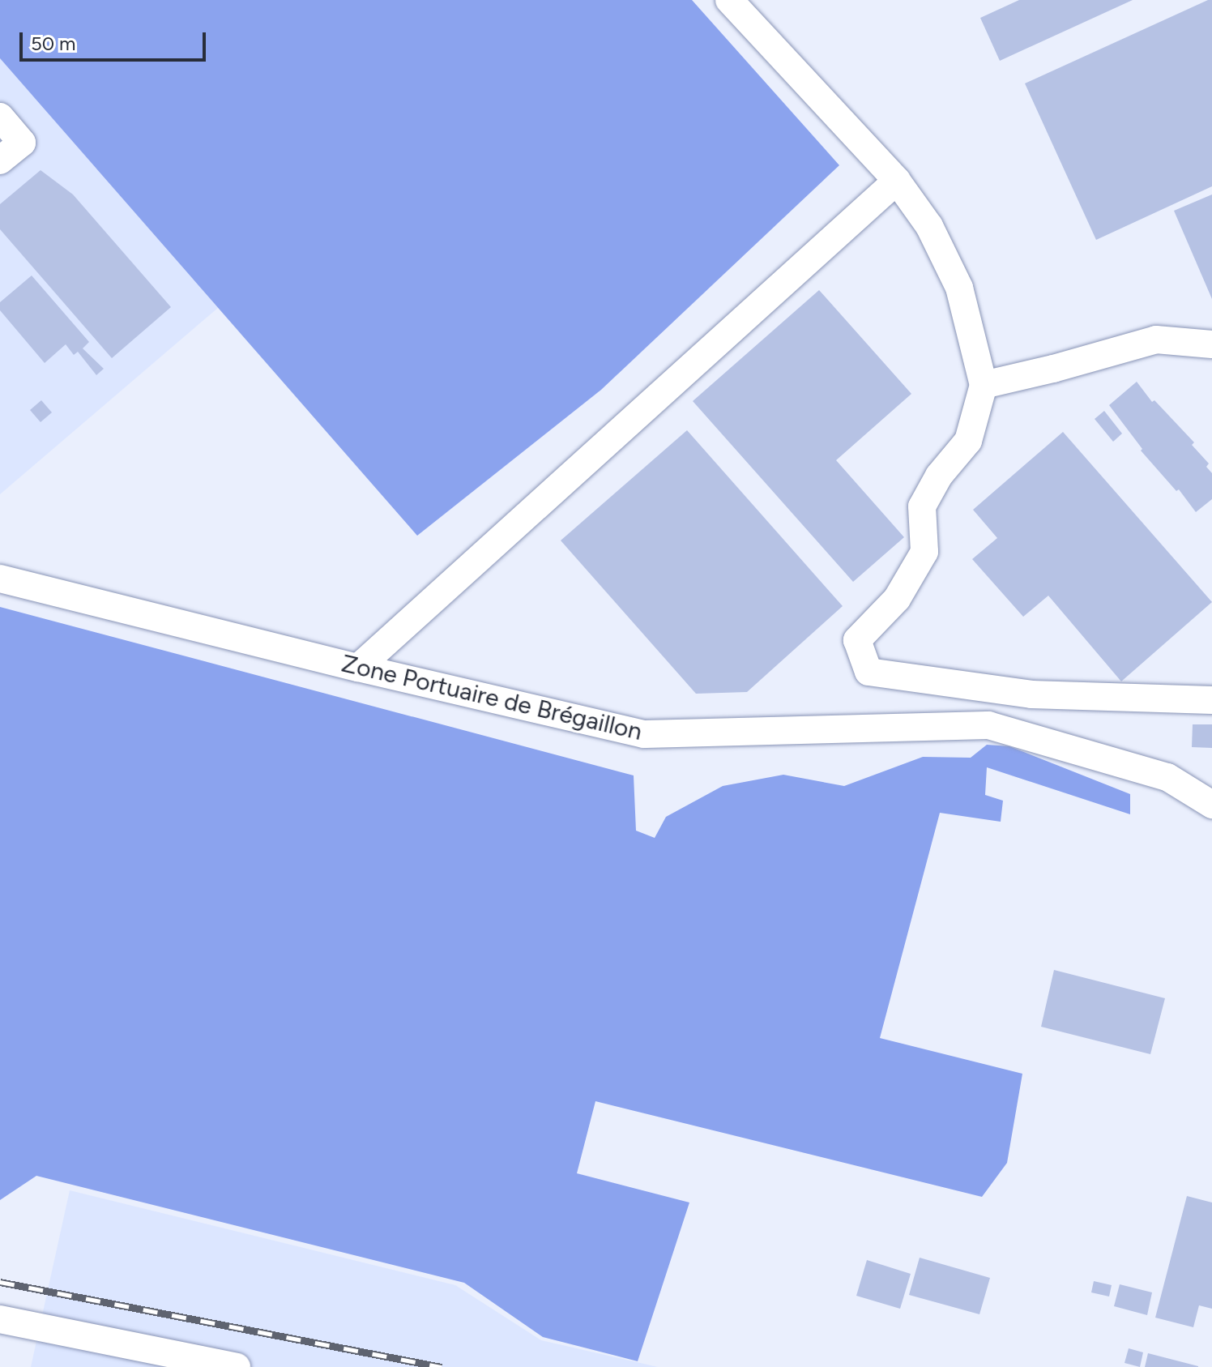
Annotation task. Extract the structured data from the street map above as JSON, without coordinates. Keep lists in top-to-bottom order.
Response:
{
  "streets": {
    "street": ["Zone Portuaire de Brégaillon"]
  },
  "scale_bar": "50 m"
}
